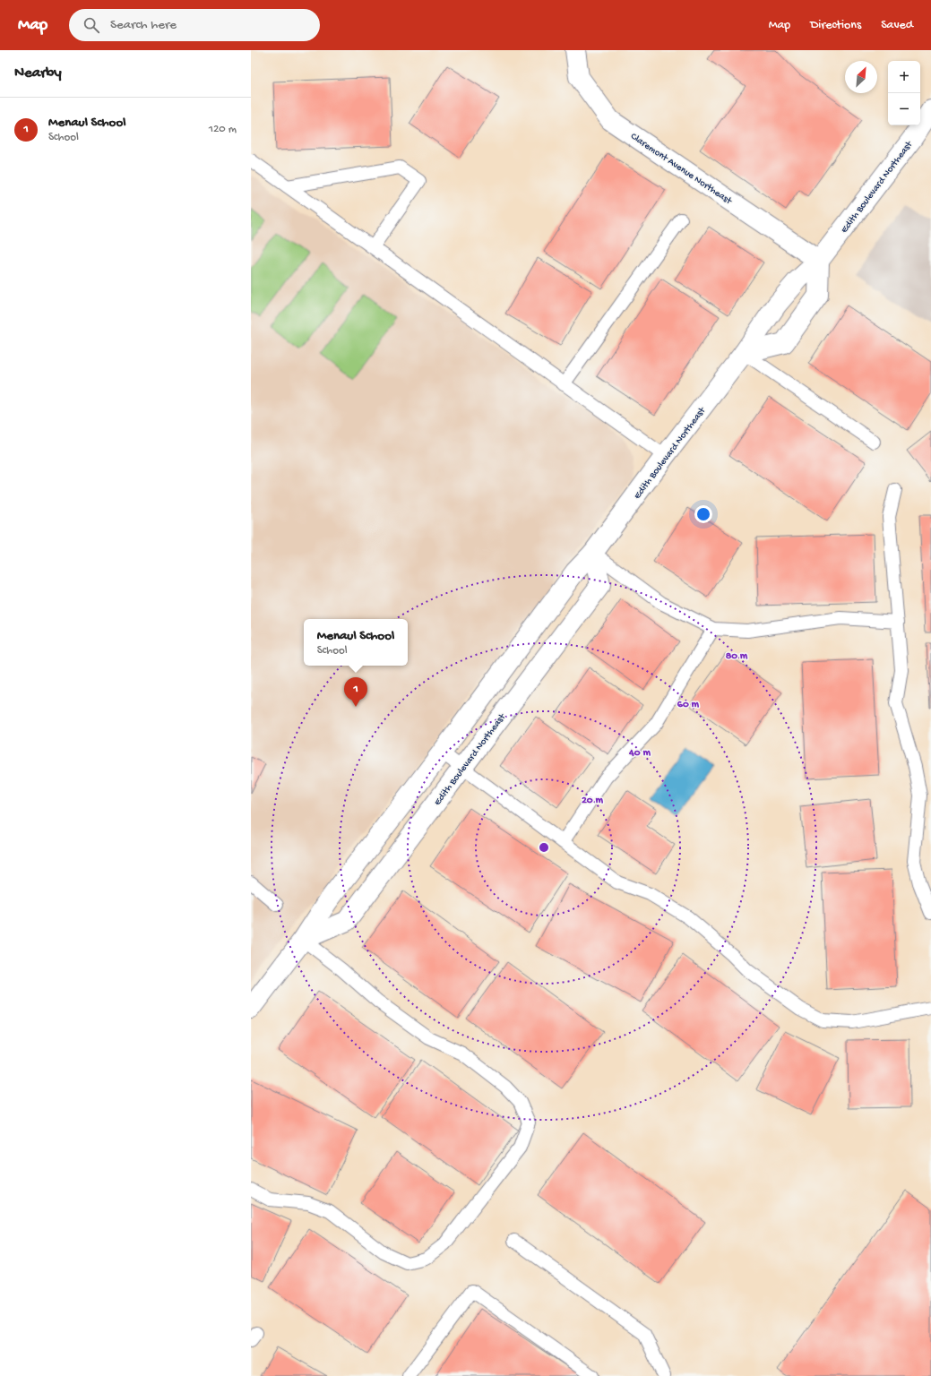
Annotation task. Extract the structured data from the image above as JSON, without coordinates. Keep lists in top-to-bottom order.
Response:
{
  "streets": {
    "street": ["Claremont Avenue Northeast", "Edith Boulevard Northeast"]
  },
  "crossings": [
    ["Claremont Avenue Northeast", "Edith Boulevard Northeast"]
  ],
  "north": "top right",
  "page": {
    "header": "Map",
    "search": "Search here",
    "nav": ["Map", "Directions", "Saved"],
    "heading": "Nearby",
    "map_buttons": ["+", "−"],
    "list": [
      {
        "mark": "1",
        "name": "Menaul School",
        "note": "School",
        "value": "120 m"
      }
    ],
    "popup": ["Menaul School", "School"],
    "pins": "1"
  },
  "rings": [
    "80 m",
    "60 m",
    "40 m",
    "20 m"
  ]
}
